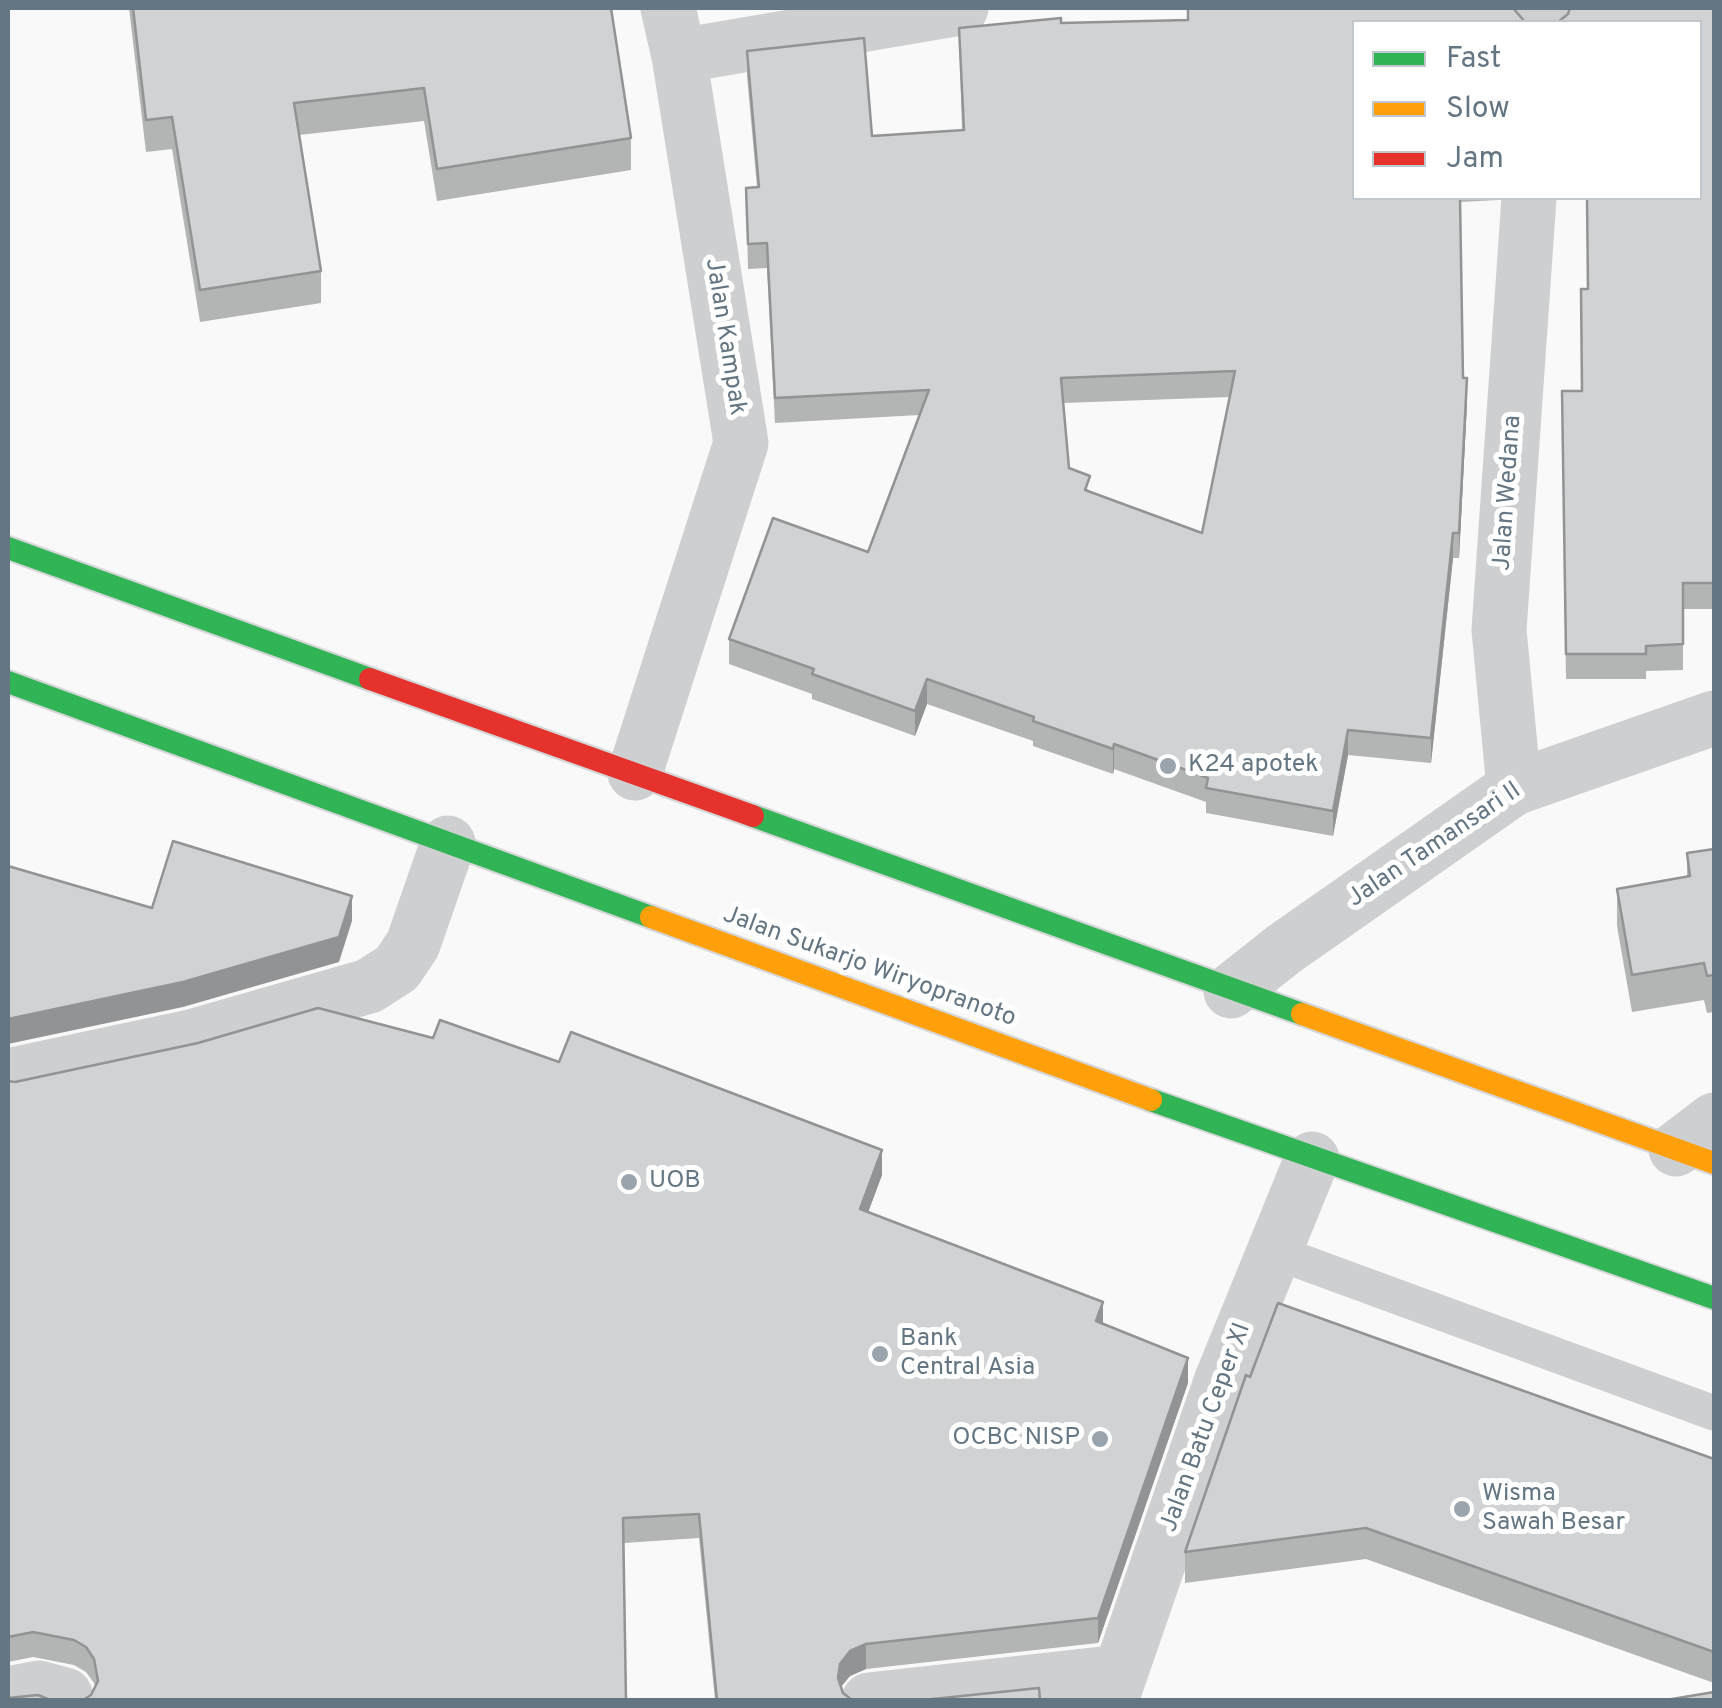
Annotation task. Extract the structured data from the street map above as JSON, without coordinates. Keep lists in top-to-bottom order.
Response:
{
  "streets": {
    "main road": ["Jalan Sukarjo Wiryopranoto"],
    "street": [
      "Jalan Kampak",
      "Jalan Wedana",
      "Jalan Tamansari II",
      "Jalan Batu Ceper XI"
    ]
  },
  "crossings": [
    ["Jalan Wedana", "Jalan Tamansari II"],
    ["Jalan Sukarjo Wiryopranoto", "Jalan Batu Ceper XI"]
  ],
  "places": [
    "K24 apotek",
    "UOB",
    "Bank Central Asia",
    "OCBC NISP",
    "Wisma Sawah Besar"
  ],
  "legend": ["Fast", "Slow", "Jam"]
}
